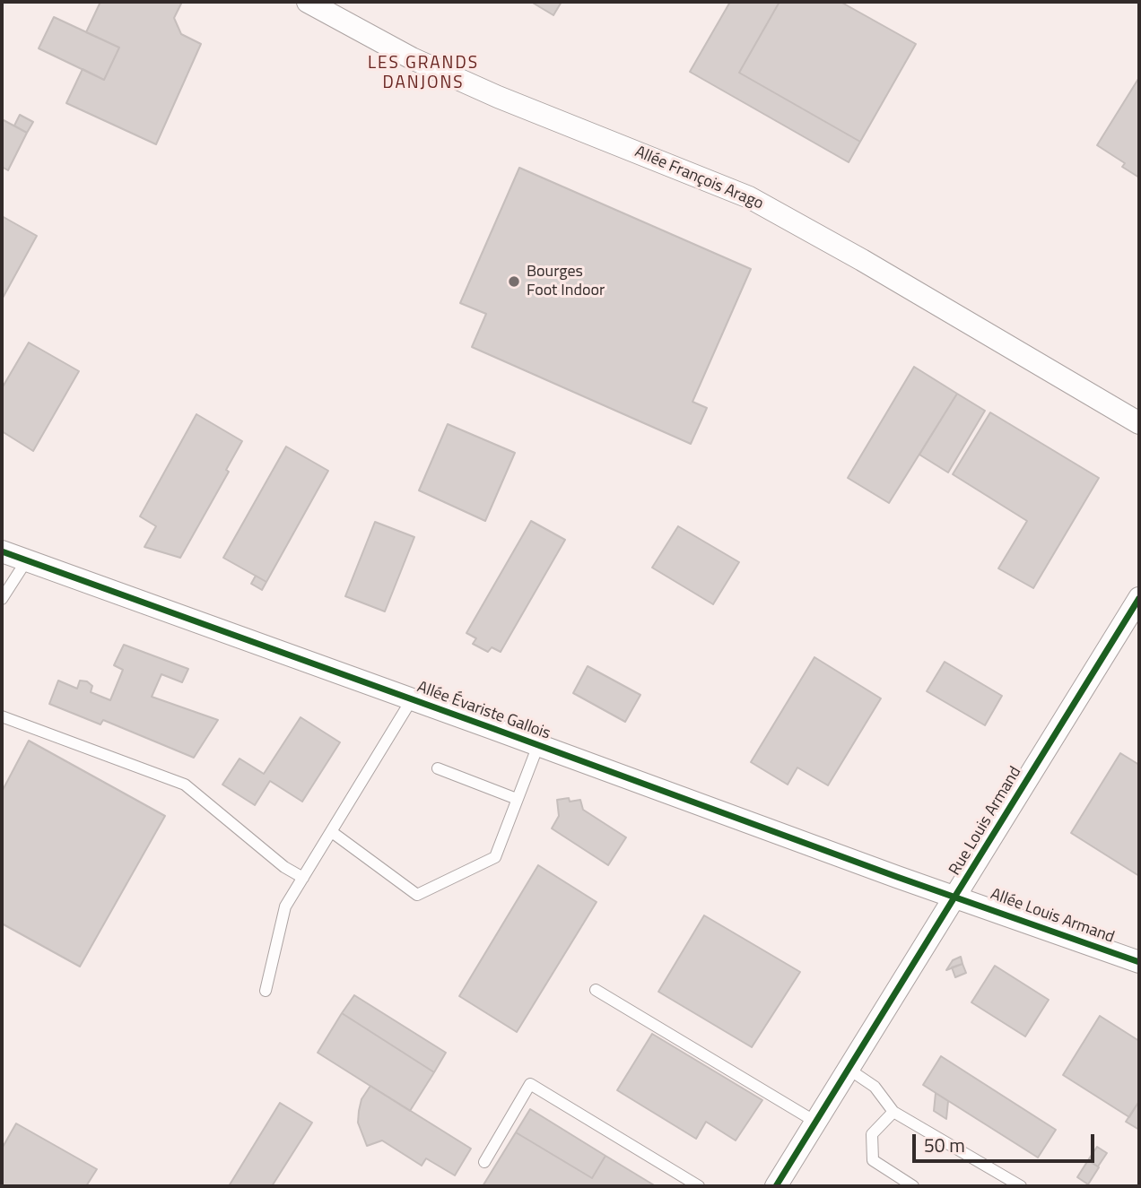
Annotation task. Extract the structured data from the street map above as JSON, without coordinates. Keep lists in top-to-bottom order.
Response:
{
  "streets": {
    "street": [
      "Allée François Arago",
      "Allée Évariste Gallois",
      "Rue Louis Armand",
      "Allée Louis Armand"
    ]
  },
  "crossings": [
    ["Allée Évariste Gallois", "Rue Louis Armand"],
    ["Allée Évariste Gallois", "Allée Louis Armand"],
    ["Rue Louis Armand", "Allée Louis Armand"]
  ],
  "districts": ["LES GRANDS DANJONS"],
  "places": ["Bourges Foot Indoor"],
  "scale_bar": "50 m"
}
